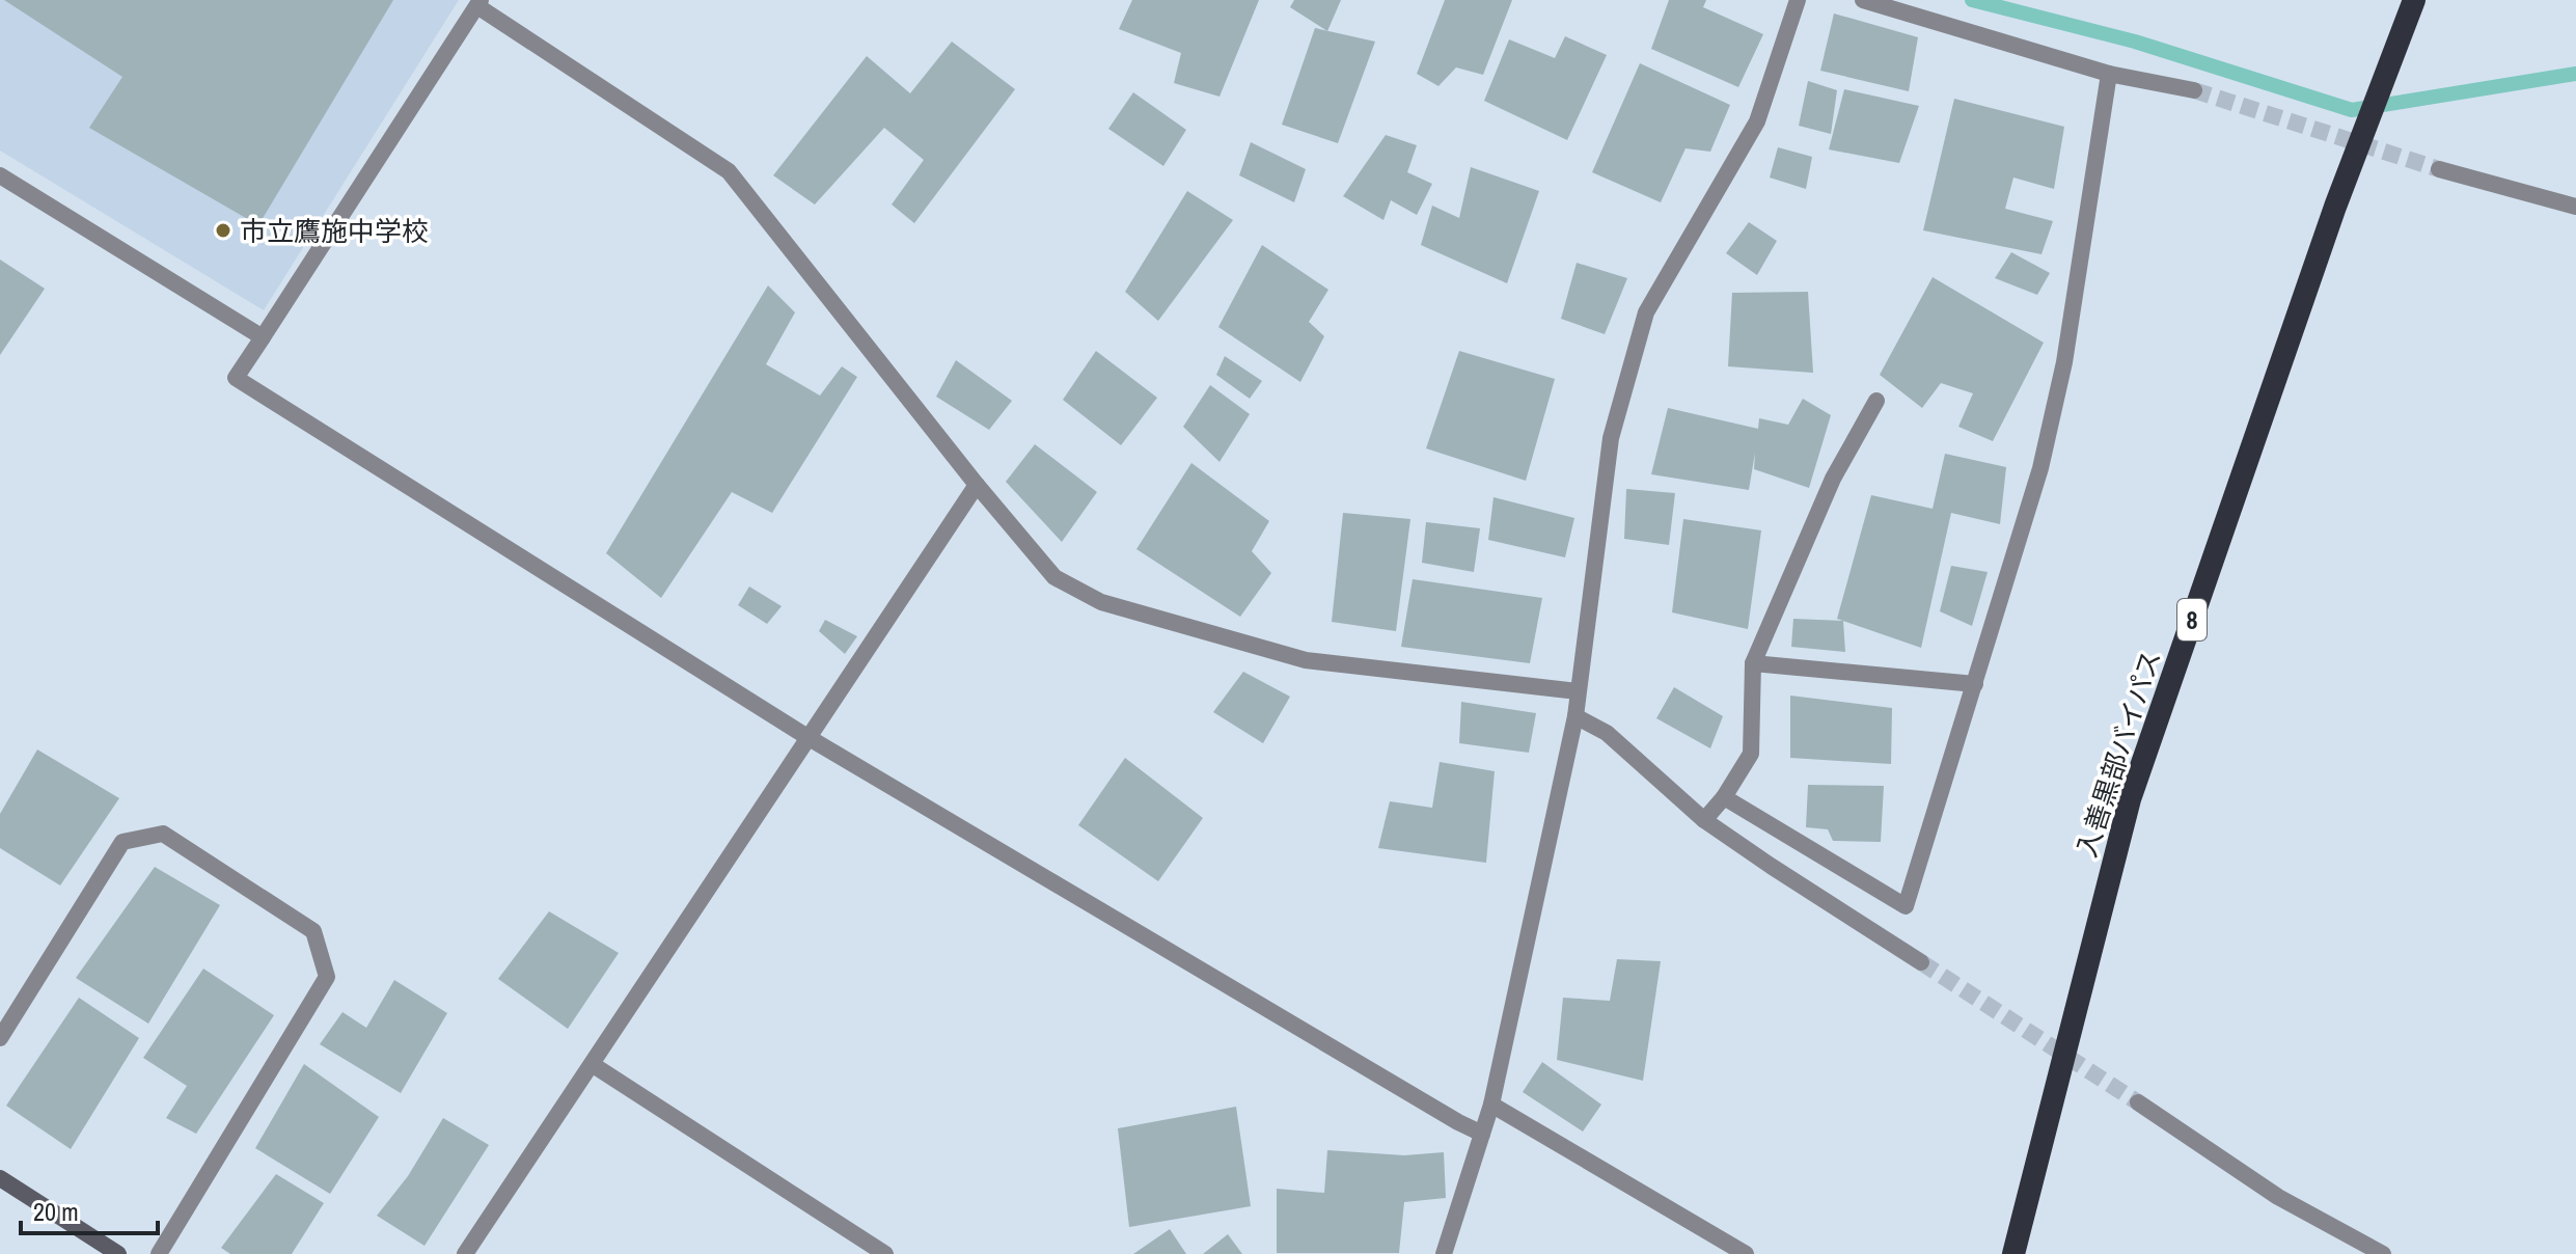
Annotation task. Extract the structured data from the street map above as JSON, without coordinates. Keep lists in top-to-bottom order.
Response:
{
  "streets": {
    "highway": ["8", "入善黒部バイパス"]
  },
  "places": ["市立鷹施中学校"],
  "scale_bar": "20 m"
}
